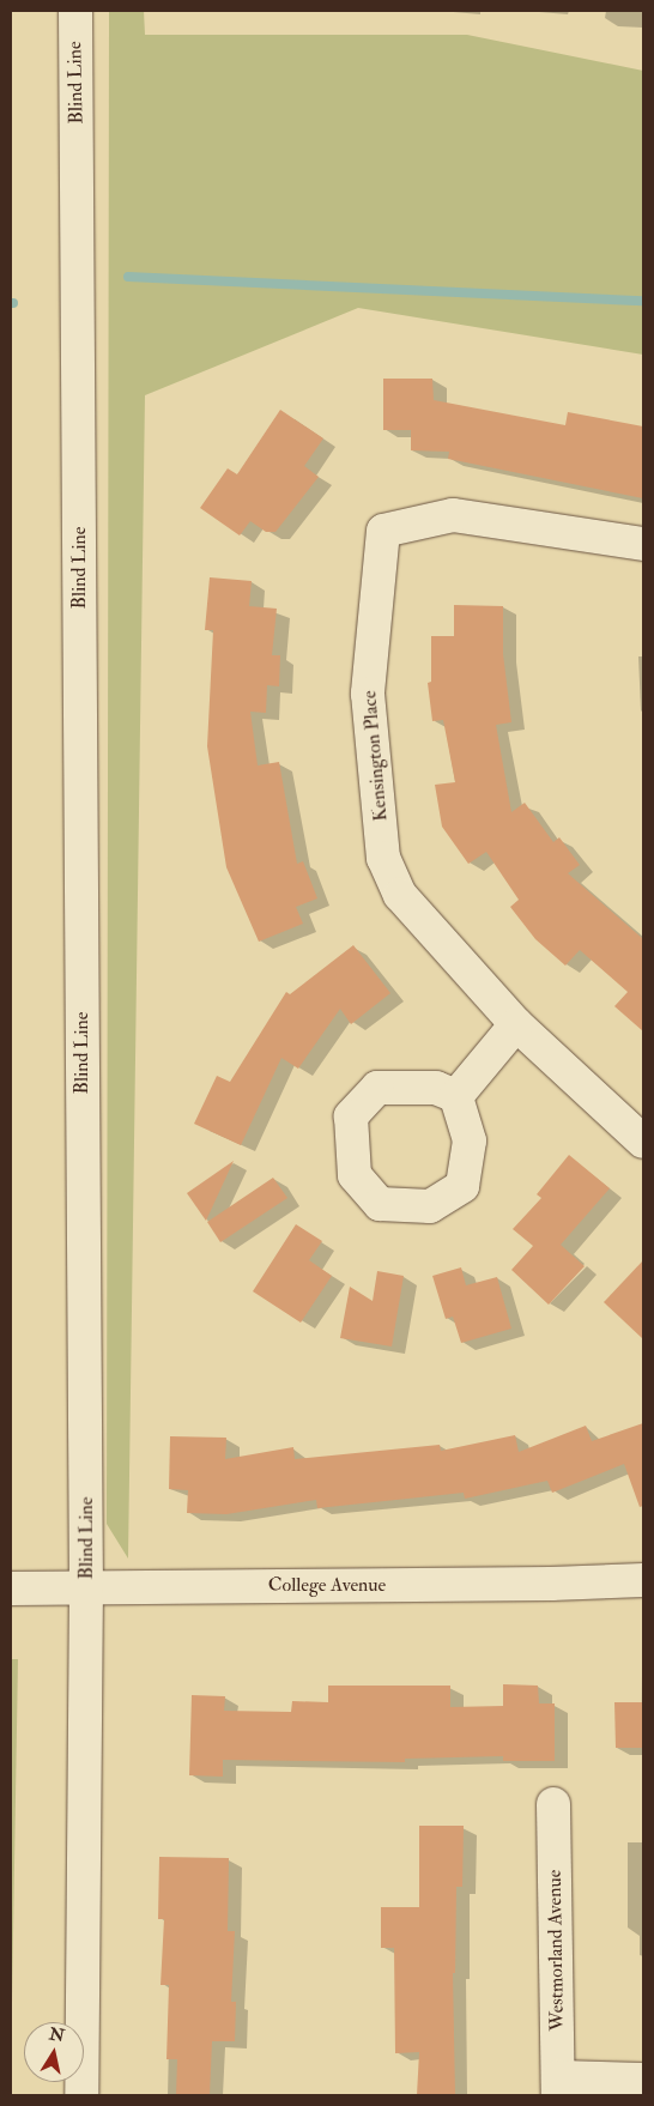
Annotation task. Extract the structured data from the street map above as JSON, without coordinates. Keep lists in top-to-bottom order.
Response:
{
  "streets": {
    "street": [
      "Blind Line",
      "Kensington Place",
      "College Avenue",
      "Westmorland Avenue"
    ]
  },
  "crossings": [
    ["Blind Line", "College Avenue"]
  ],
  "north": "top"
}
